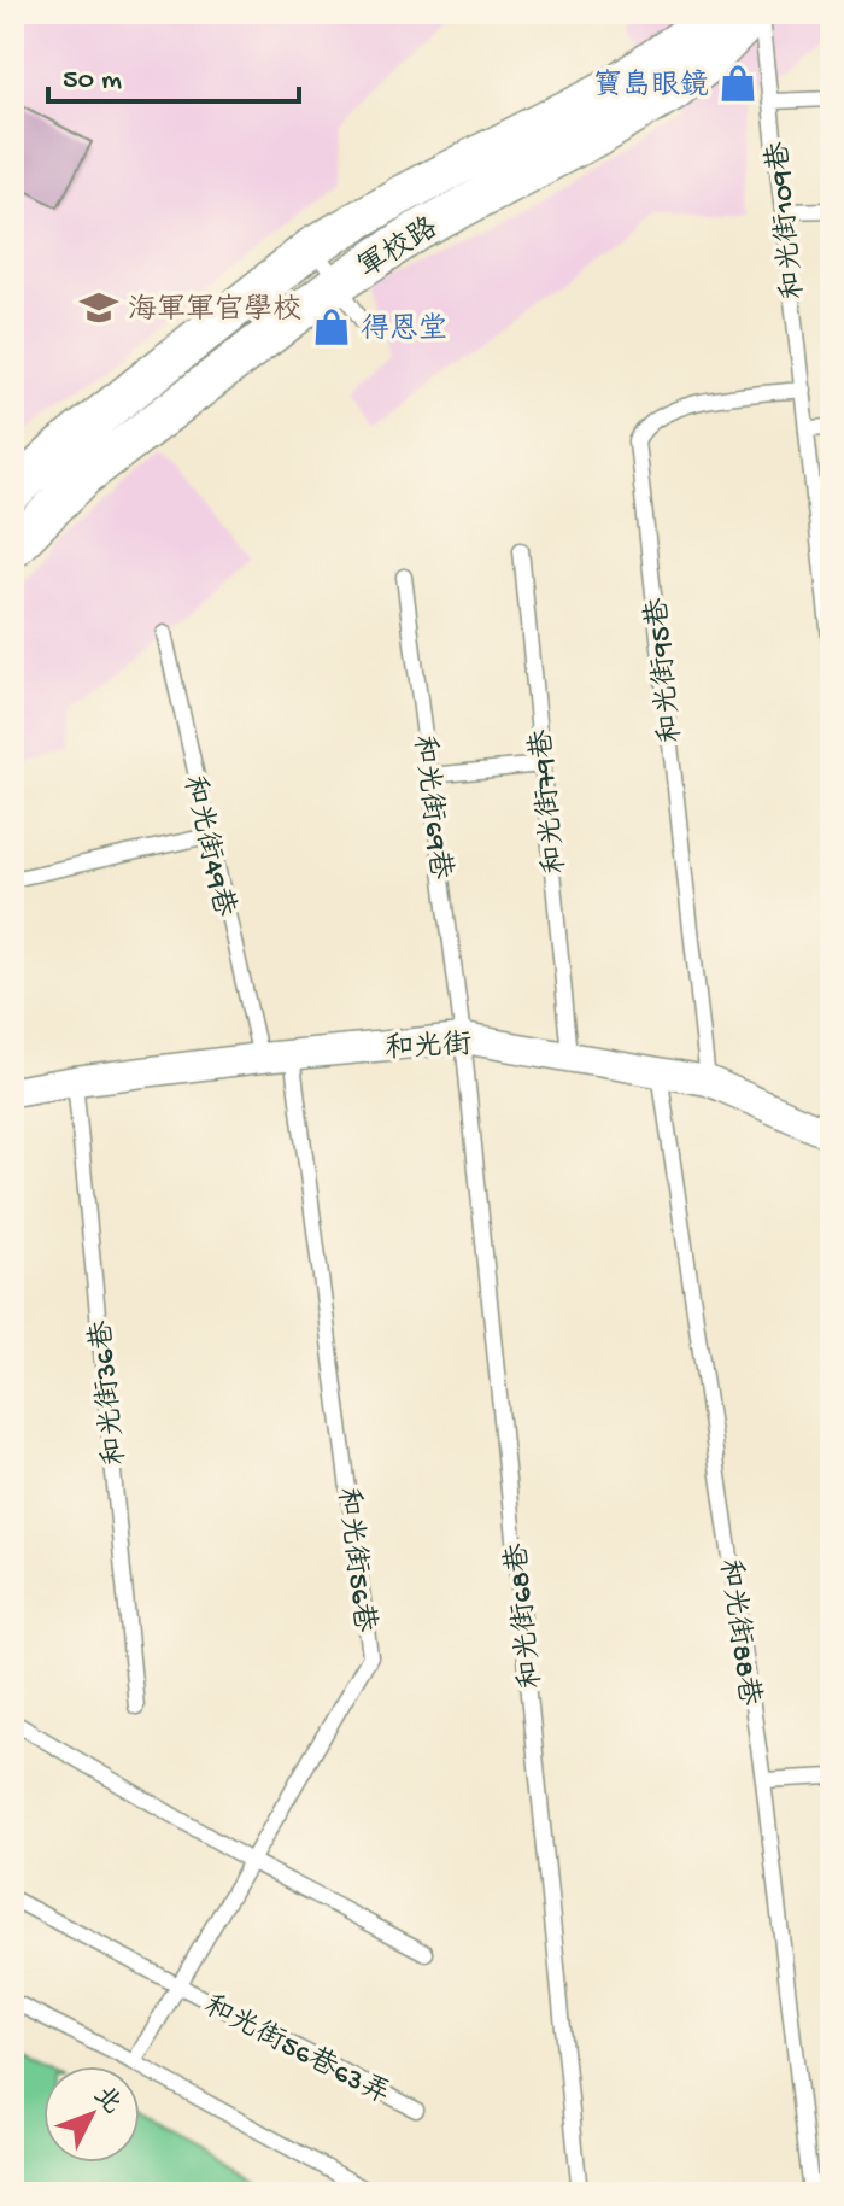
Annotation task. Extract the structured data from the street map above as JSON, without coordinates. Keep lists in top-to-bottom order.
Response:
{
  "streets": {
    "street": ["軍校路", "和光街"],
    "lane": [
      "和光街109巷",
      "和光街95巷",
      "和光街79巷",
      "和光街69巷",
      "和光街49巷",
      "和光街36巷",
      "和光街56巷",
      "和光街68巷",
      "和光街88巷",
      "和光街56巷63弄"
    ]
  },
  "crossings": [
    ["和光街109巷", "軍校路"],
    ["和光街109巷", "和光街95巷"],
    ["和光街95巷", "和光街"],
    ["和光街79巷", "和光街"],
    ["和光街69巷", "和光街"],
    ["和光街69巷", "和光街68巷"],
    ["和光街49巷", "和光街"],
    ["和光街", "和光街36巷"],
    ["和光街", "和光街56巷"],
    ["和光街", "和光街68巷"],
    ["和光街", "和光街88巷"],
    ["和光街56巷", "和光街56巷63弄"]
  ],
  "places": {
    "shop": ["寶島眼鏡", "得恩堂"],
    "school or university": ["海軍軍官學校"]
  },
  "scale_bar": "50 m",
  "north": "top right"
}
